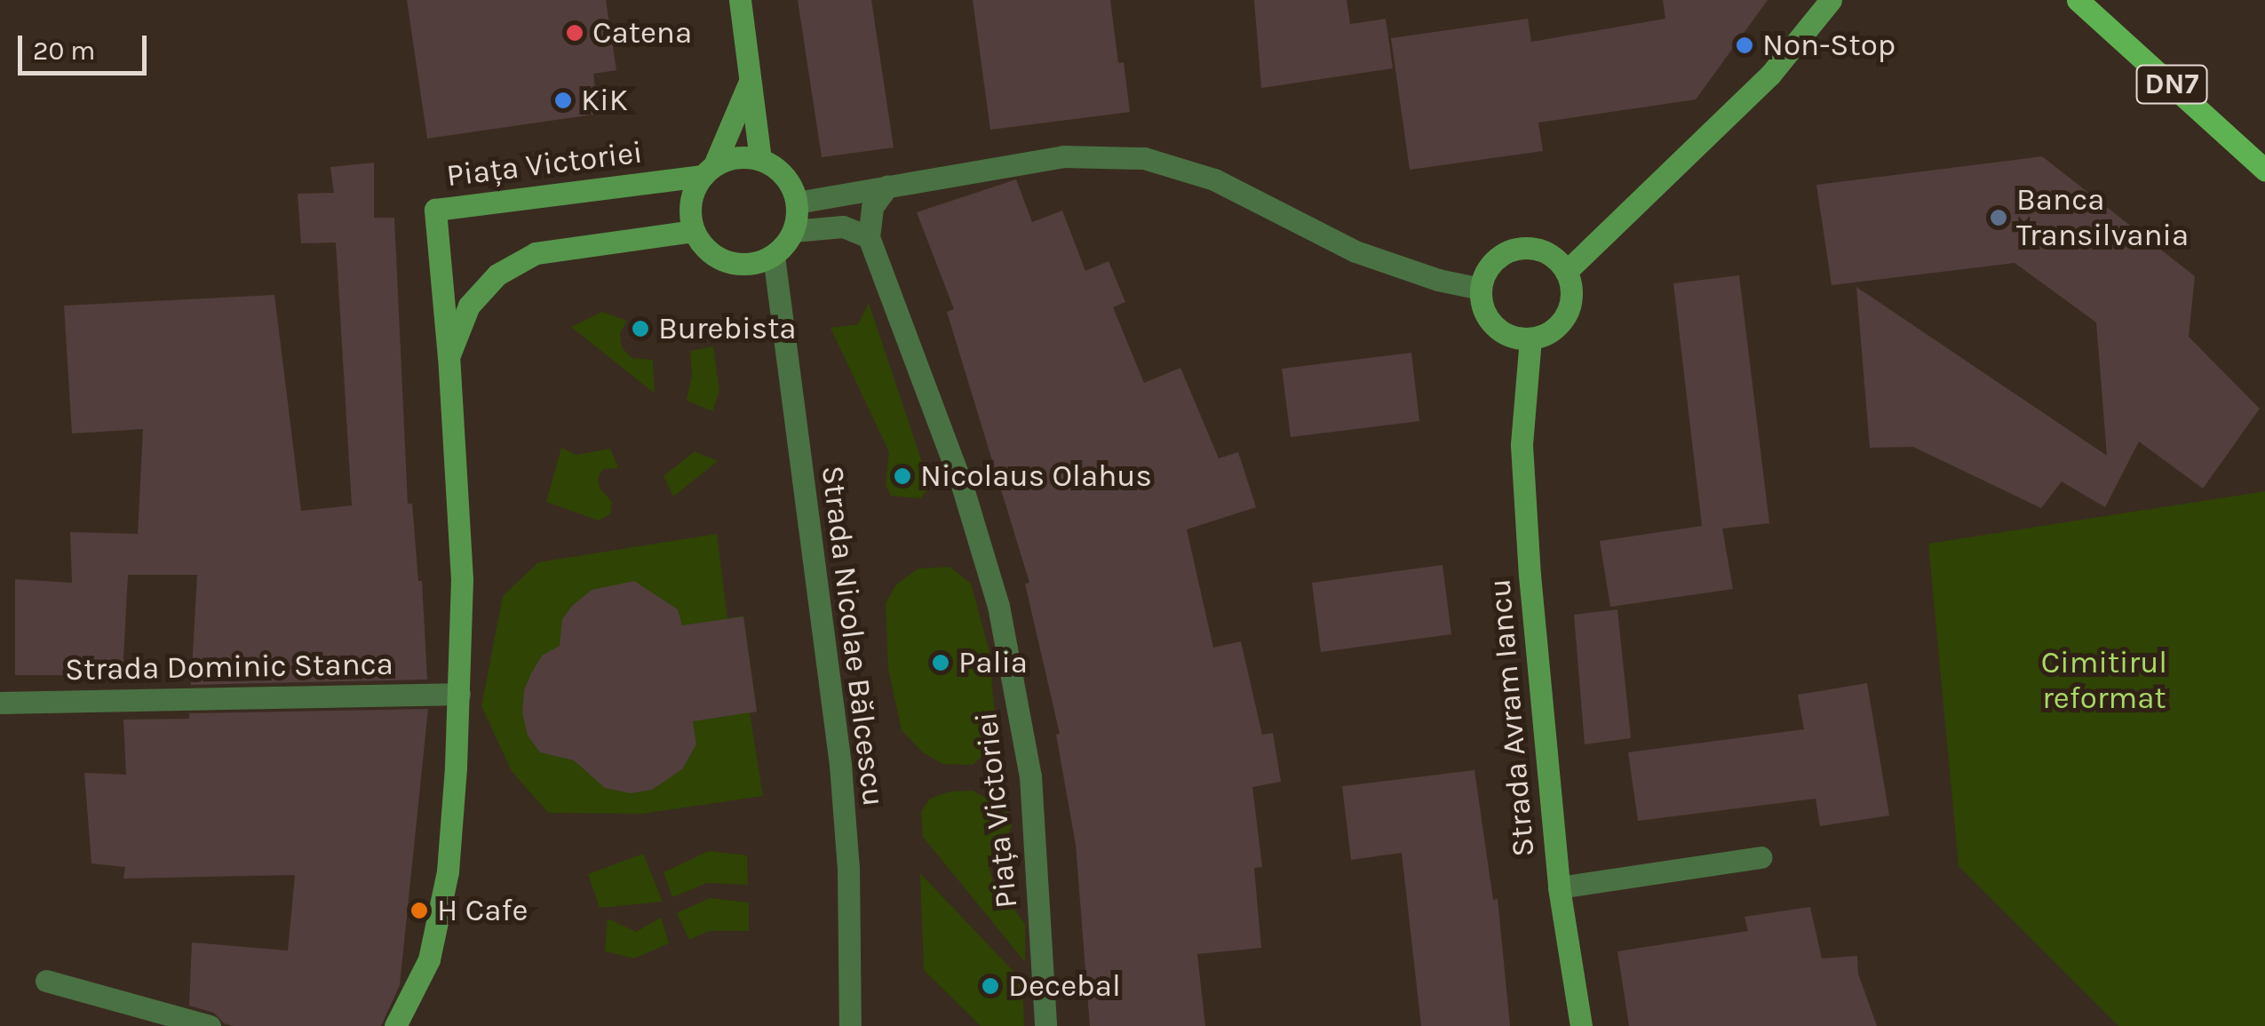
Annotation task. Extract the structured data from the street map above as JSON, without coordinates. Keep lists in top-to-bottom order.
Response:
{
  "streets": {
    "main road": ["DN7", "Piața Victoriei", "Strada Avram Iancu"],
    "street": ["Strada Nicolae Bălcescu", "Strada Dominic Stanca"]
  },
  "crossings": [
    ["Piața Victoriei", "Strada Nicolae Bălcescu"],
    ["Piața Victoriei", "Strada Dominic Stanca"]
  ],
  "parks": ["Cimitirul reformat"],
  "places": [
    "Catena",
    "Non-Stop",
    "KiK",
    "Banca Transilvania",
    "Burebista",
    "Nicolaus Olahus",
    "Palia",
    "H Cafe",
    "Decebal"
  ],
  "scale_bar": "20 m"
}
